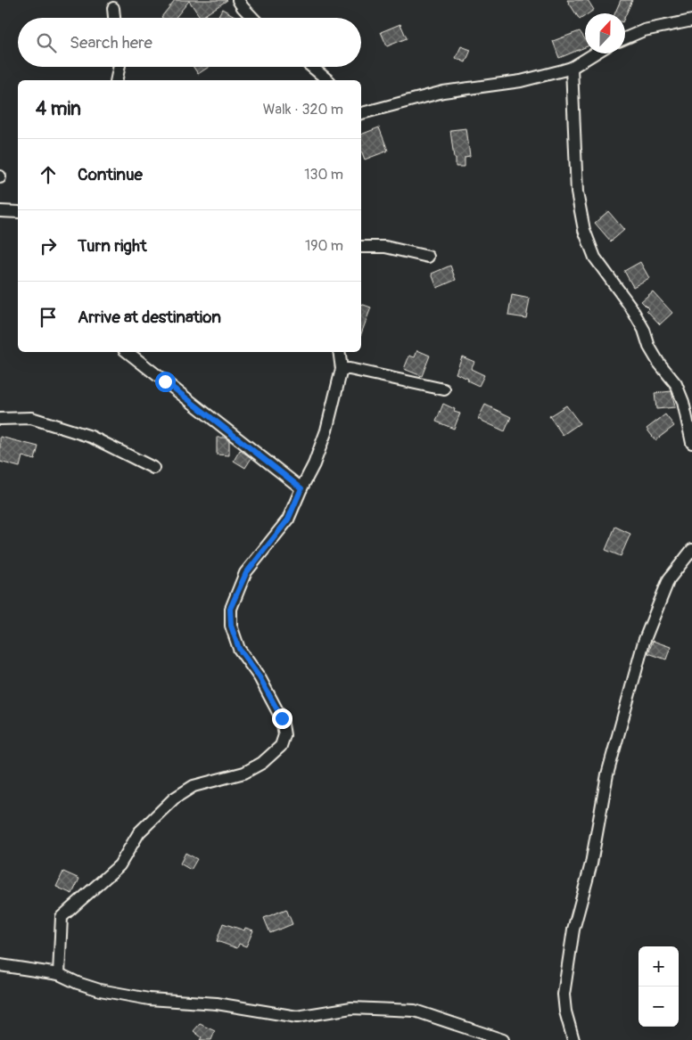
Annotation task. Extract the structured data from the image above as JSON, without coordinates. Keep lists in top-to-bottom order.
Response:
{
  "north": "top",
  "page": {
    "search": "Search here",
    "heading": ["4 min", "Walk · 320 m"],
    "list": [
      ["Continue", "130 m"],
      ["Turn right", "190 m"],
      "Arrive at destination"
    ],
    "map_buttons": ["+", "−"]
  }
}
